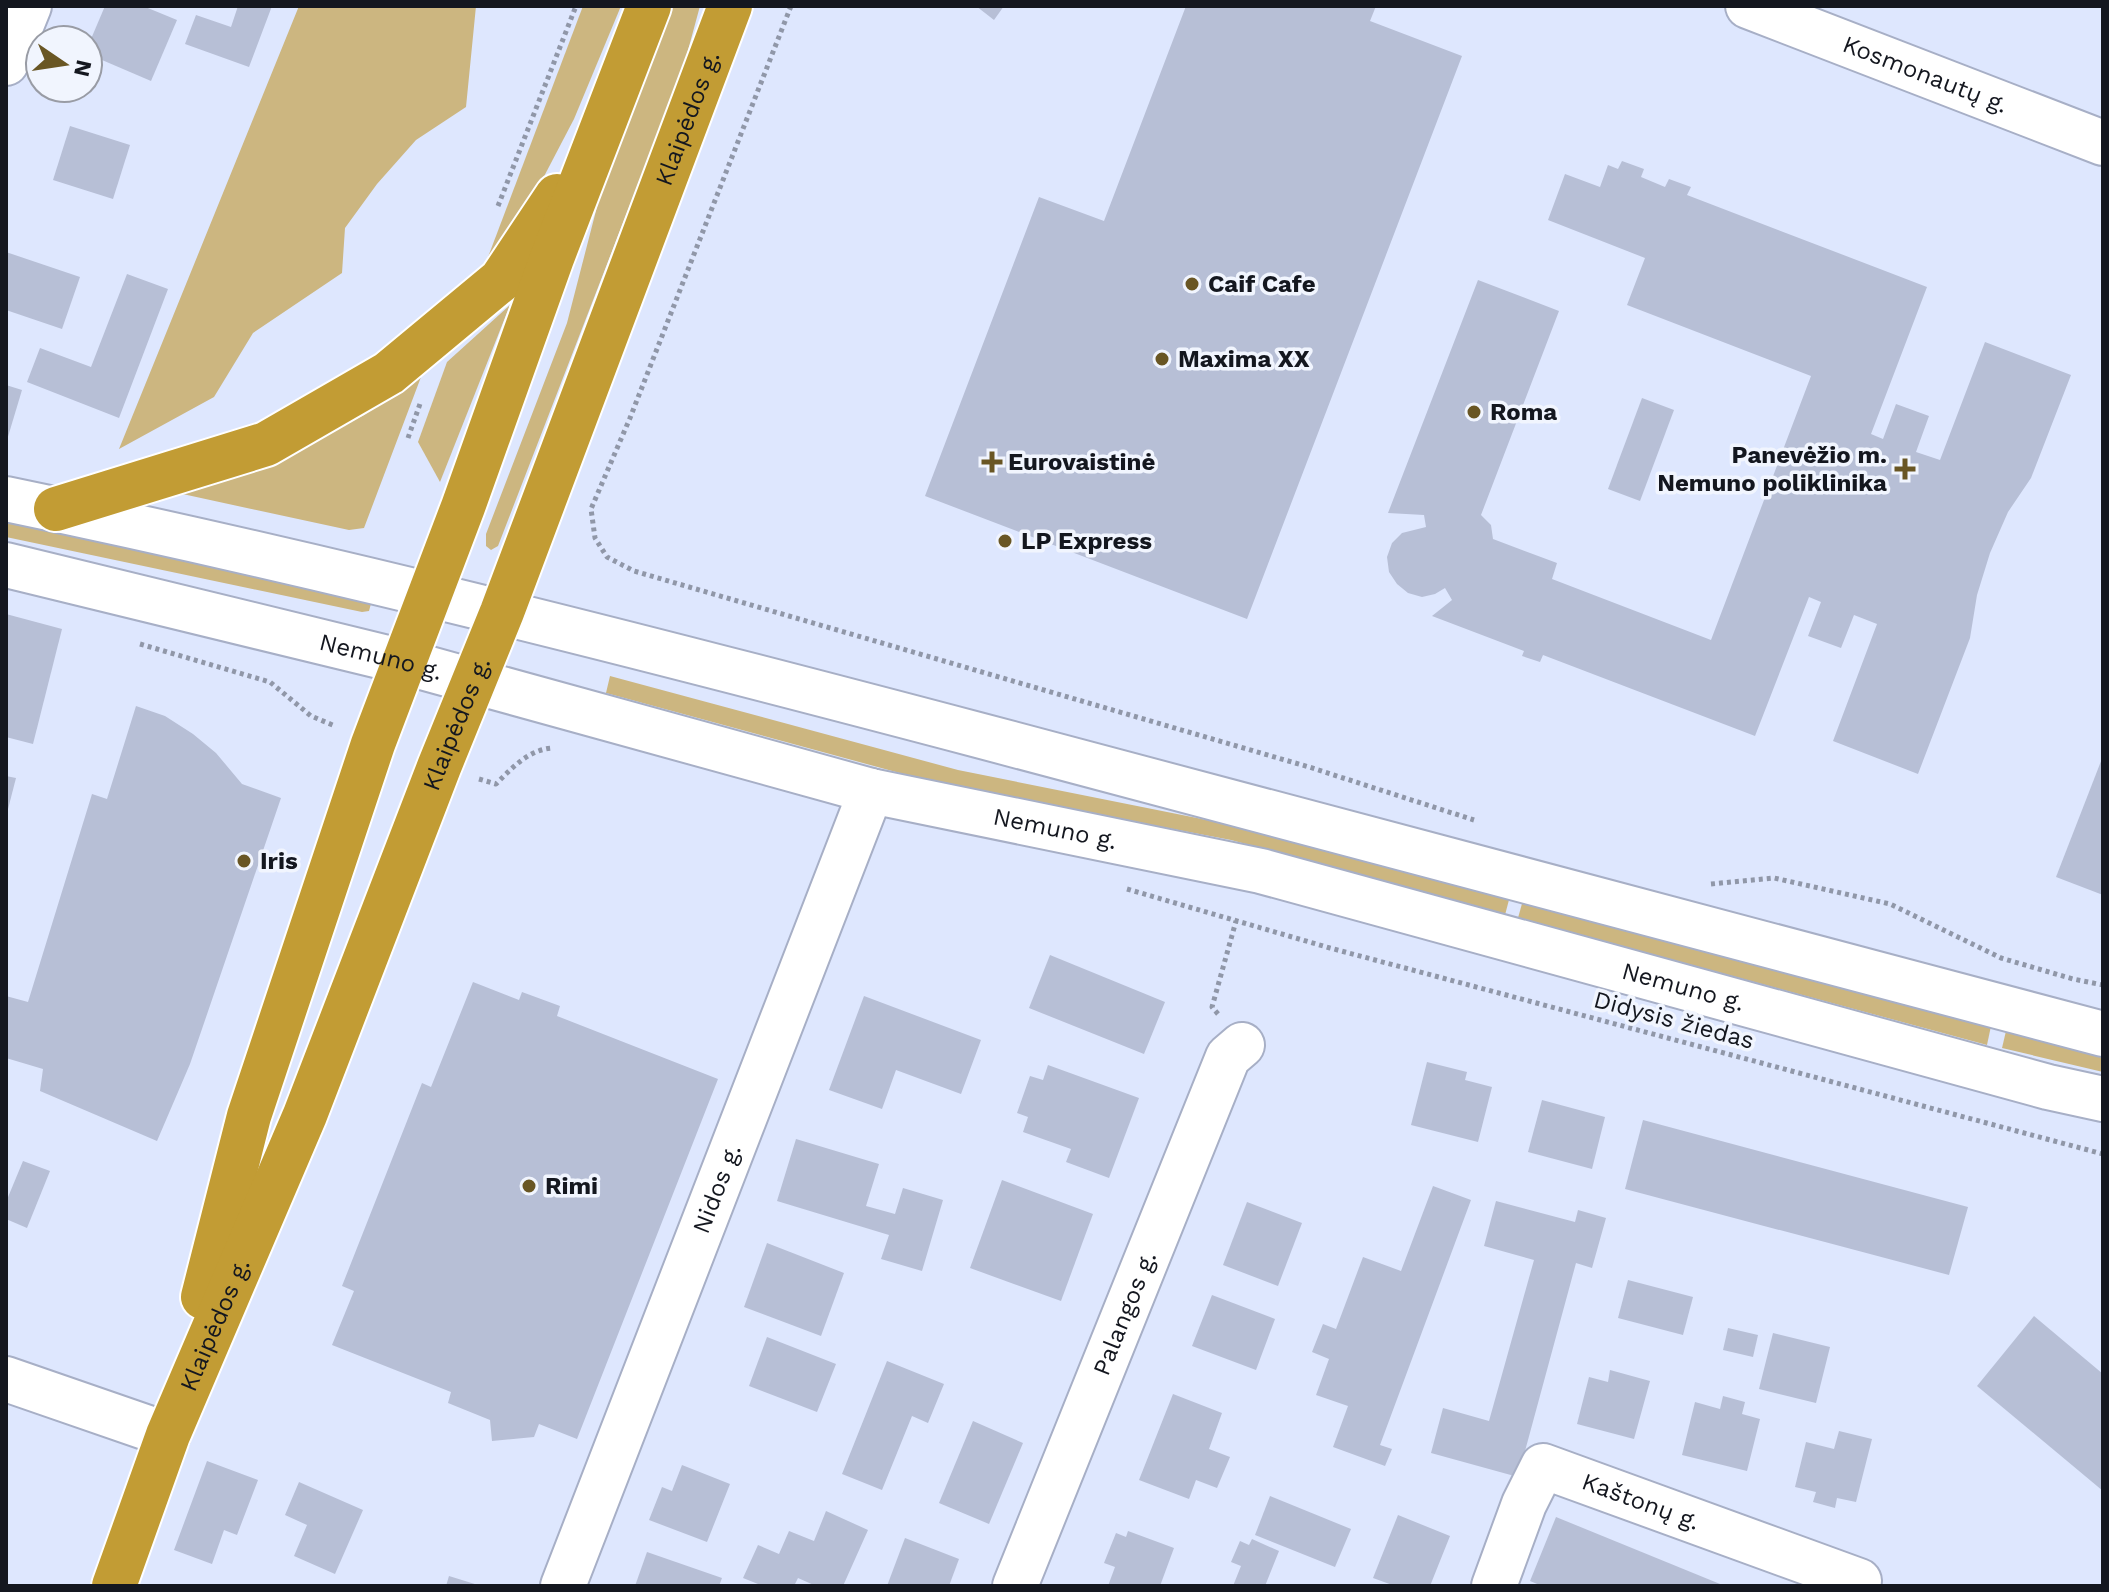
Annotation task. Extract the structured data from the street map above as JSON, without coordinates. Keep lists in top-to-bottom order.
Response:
{
  "streets": {
    "highway": ["Klaipėdos g."],
    "main road": [
      "Kosmonautų g.",
      "Nemuno g.",
      "Nidos g.",
      "Palangos g.",
      "Kaštonų g."
    ],
    "path": ["Didysis žiedas"]
  },
  "crossings": [
    ["Klaipėdos g.", "Nemuno g."],
    ["Nemuno g.", "Nidos g."],
    ["Didysis žiedas", "Palangos g."]
  ],
  "places": {
    "other": [
      "Caif Cafe",
      "Maxima XX",
      "Roma",
      "LP Express",
      "Iris",
      "Rimi"
    ],
    "health": ["Eurovaistinė", "Panevėžio m. Nemuno poliklinika"]
  },
  "north": "right"
}
